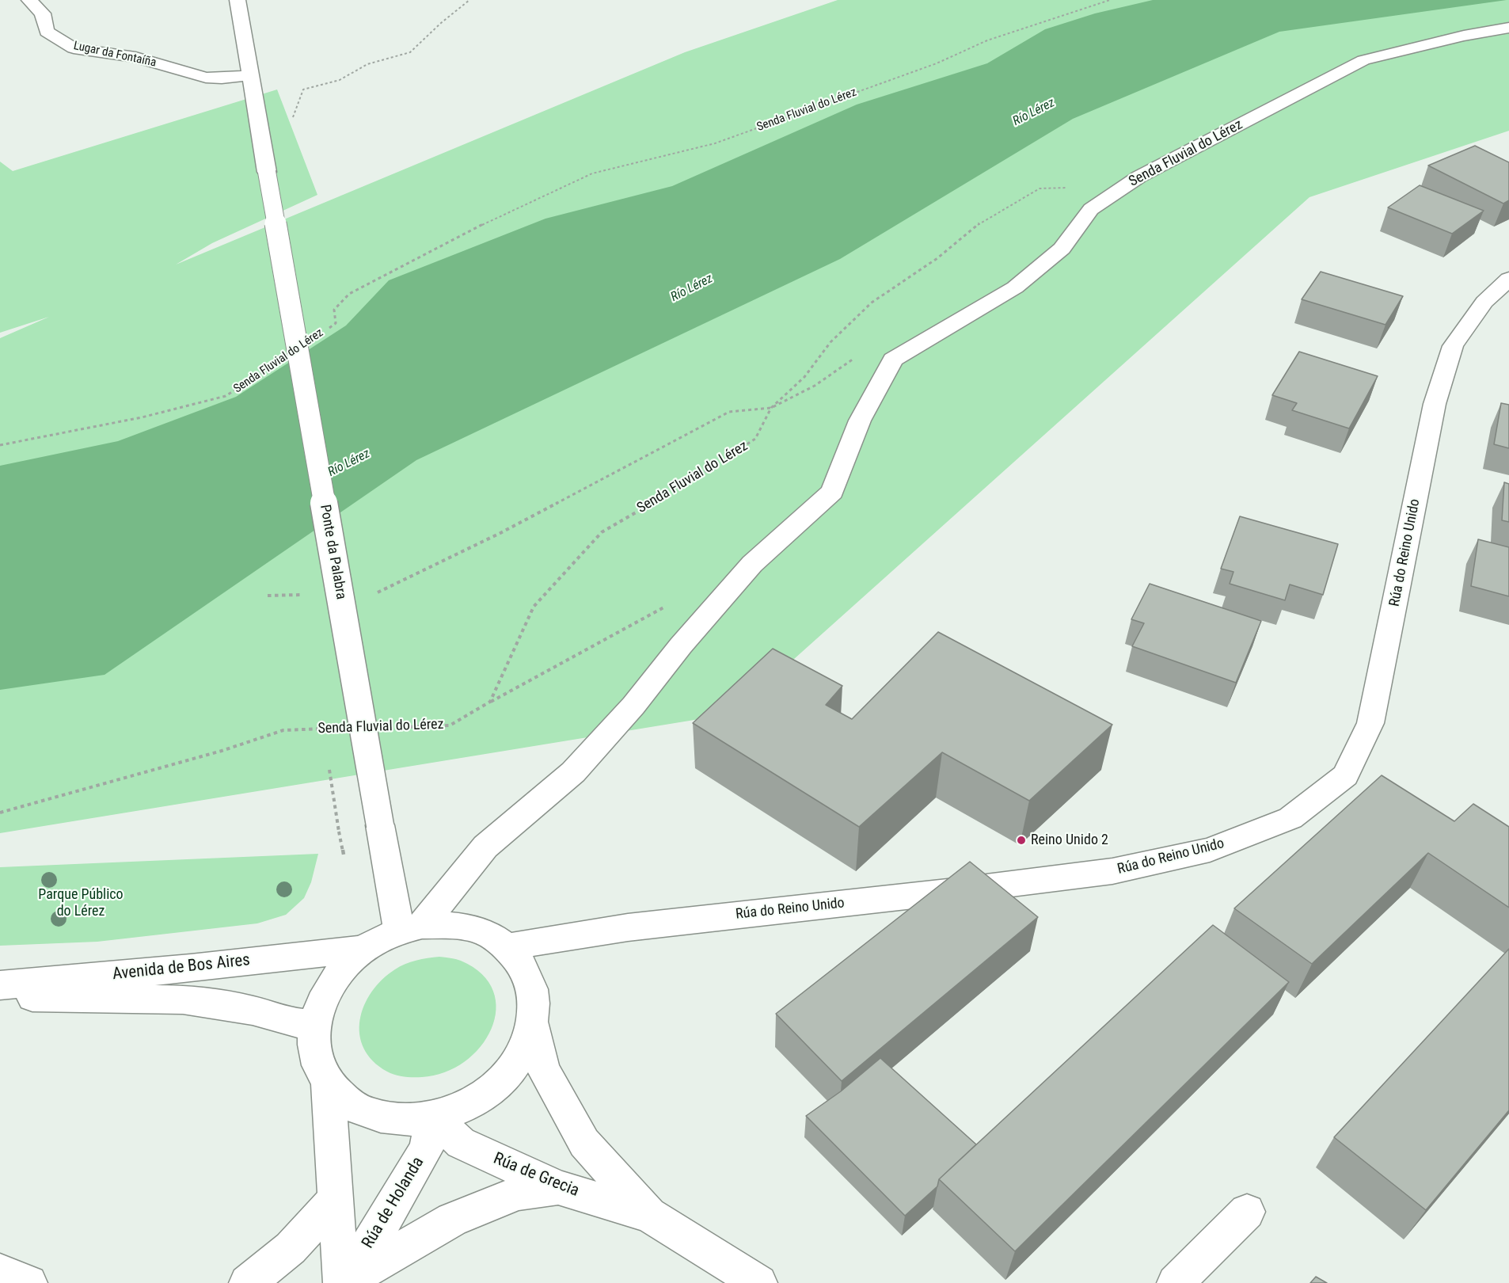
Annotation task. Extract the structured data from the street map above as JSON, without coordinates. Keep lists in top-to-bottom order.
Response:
{
  "streets": {
    "street": [
      "Lugar da Fontaíña",
      "Senda Fluvial do Lérez",
      "Ponte da Palabra",
      "Rúa do Reino Unido",
      "Avenida de Bos Aires",
      "Rúa de Grecia",
      "Rúa de Holanda"
    ]
  },
  "crossings": [
    ["Lugar da Fontaíña", "Ponte da Palabra"],
    ["Rúa de Grecia", "Rúa de Holanda"]
  ],
  "water": ["Río Lérez"],
  "parks": ["Parque Público do Lérez"],
  "places": ["Reino Unido 2"]
}
